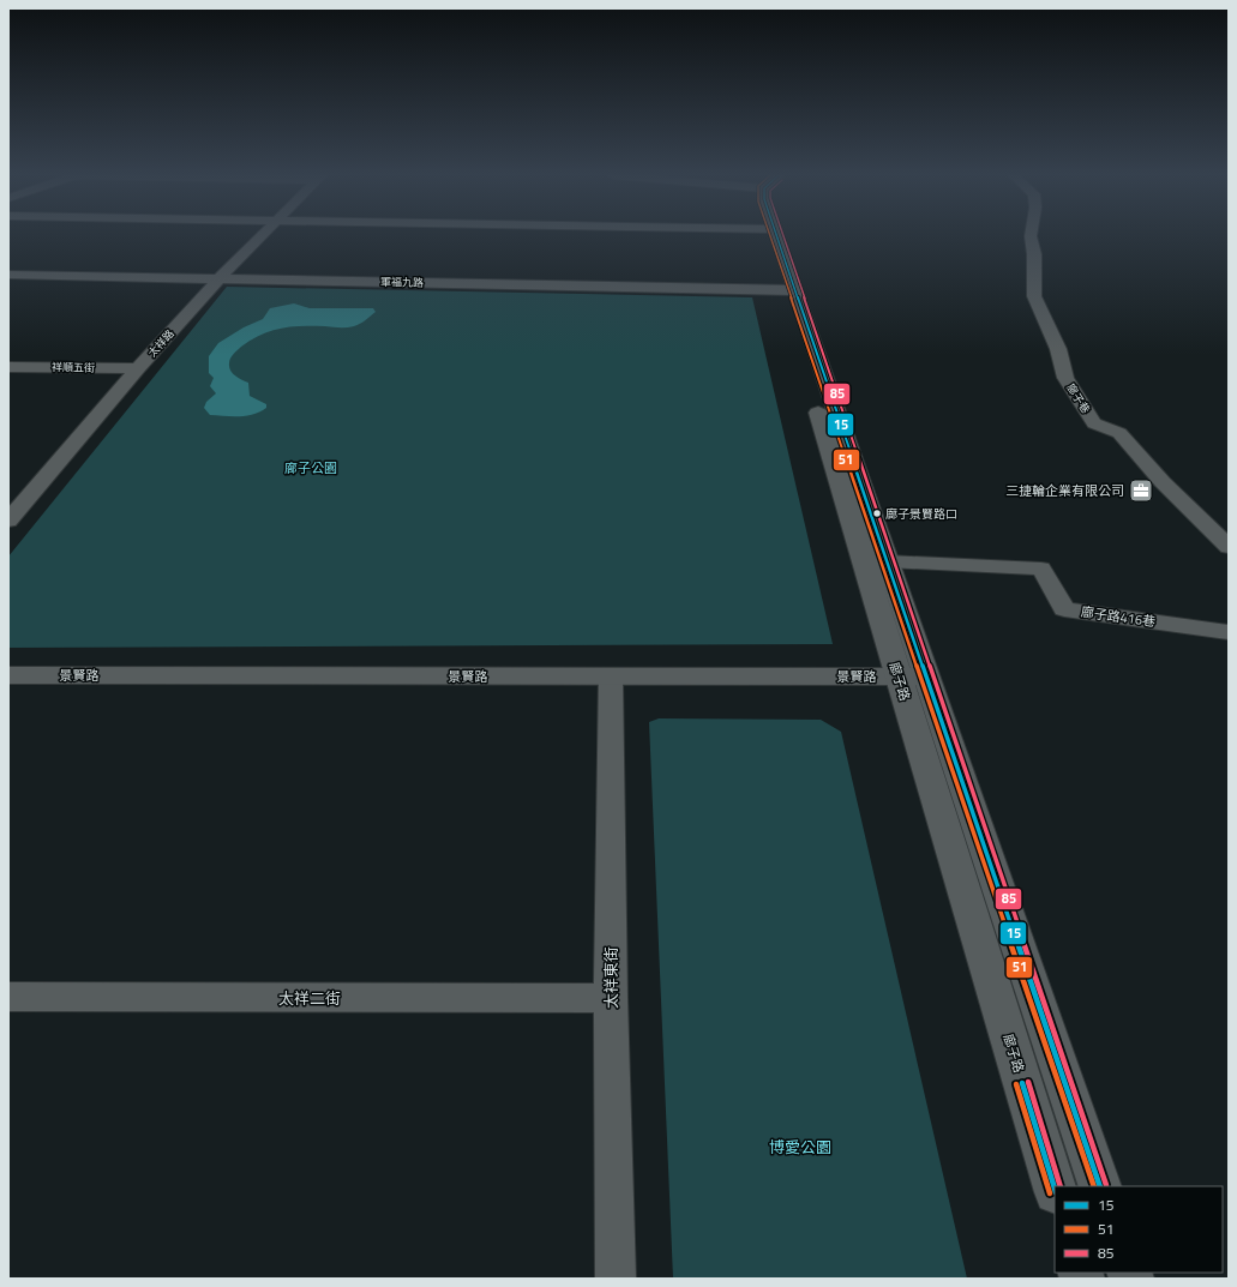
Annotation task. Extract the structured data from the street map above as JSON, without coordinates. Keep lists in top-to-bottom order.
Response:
{
  "streets": {
    "main road": ["景賢路", "廍子路"],
    "street": [
      "軍福九路",
      "太祥路",
      "祥順五街",
      "廍子巷",
      "廍子路416巷",
      "太祥東街",
      "太祥二街"
    ]
  },
  "crossings": [
    ["軍福九路", "太祥路"],
    ["軍福九路", "廍子路"],
    ["太祥路", "祥順五街"],
    ["廍子路416巷", "廍子路"],
    ["景賢路", "廍子路"],
    ["景賢路", "太祥東街"],
    ["太祥東街", "太祥二街"]
  ],
  "parks": ["廍子公園", "博愛公園"],
  "places": {
    "office": ["三捷輪企業有限公司"],
    "other": ["廍子景賢路口"]
  },
  "lines": ["transit line 15", "transit line 51", "transit line 85"],
  "legend": ["15", "51", "85"]
}
